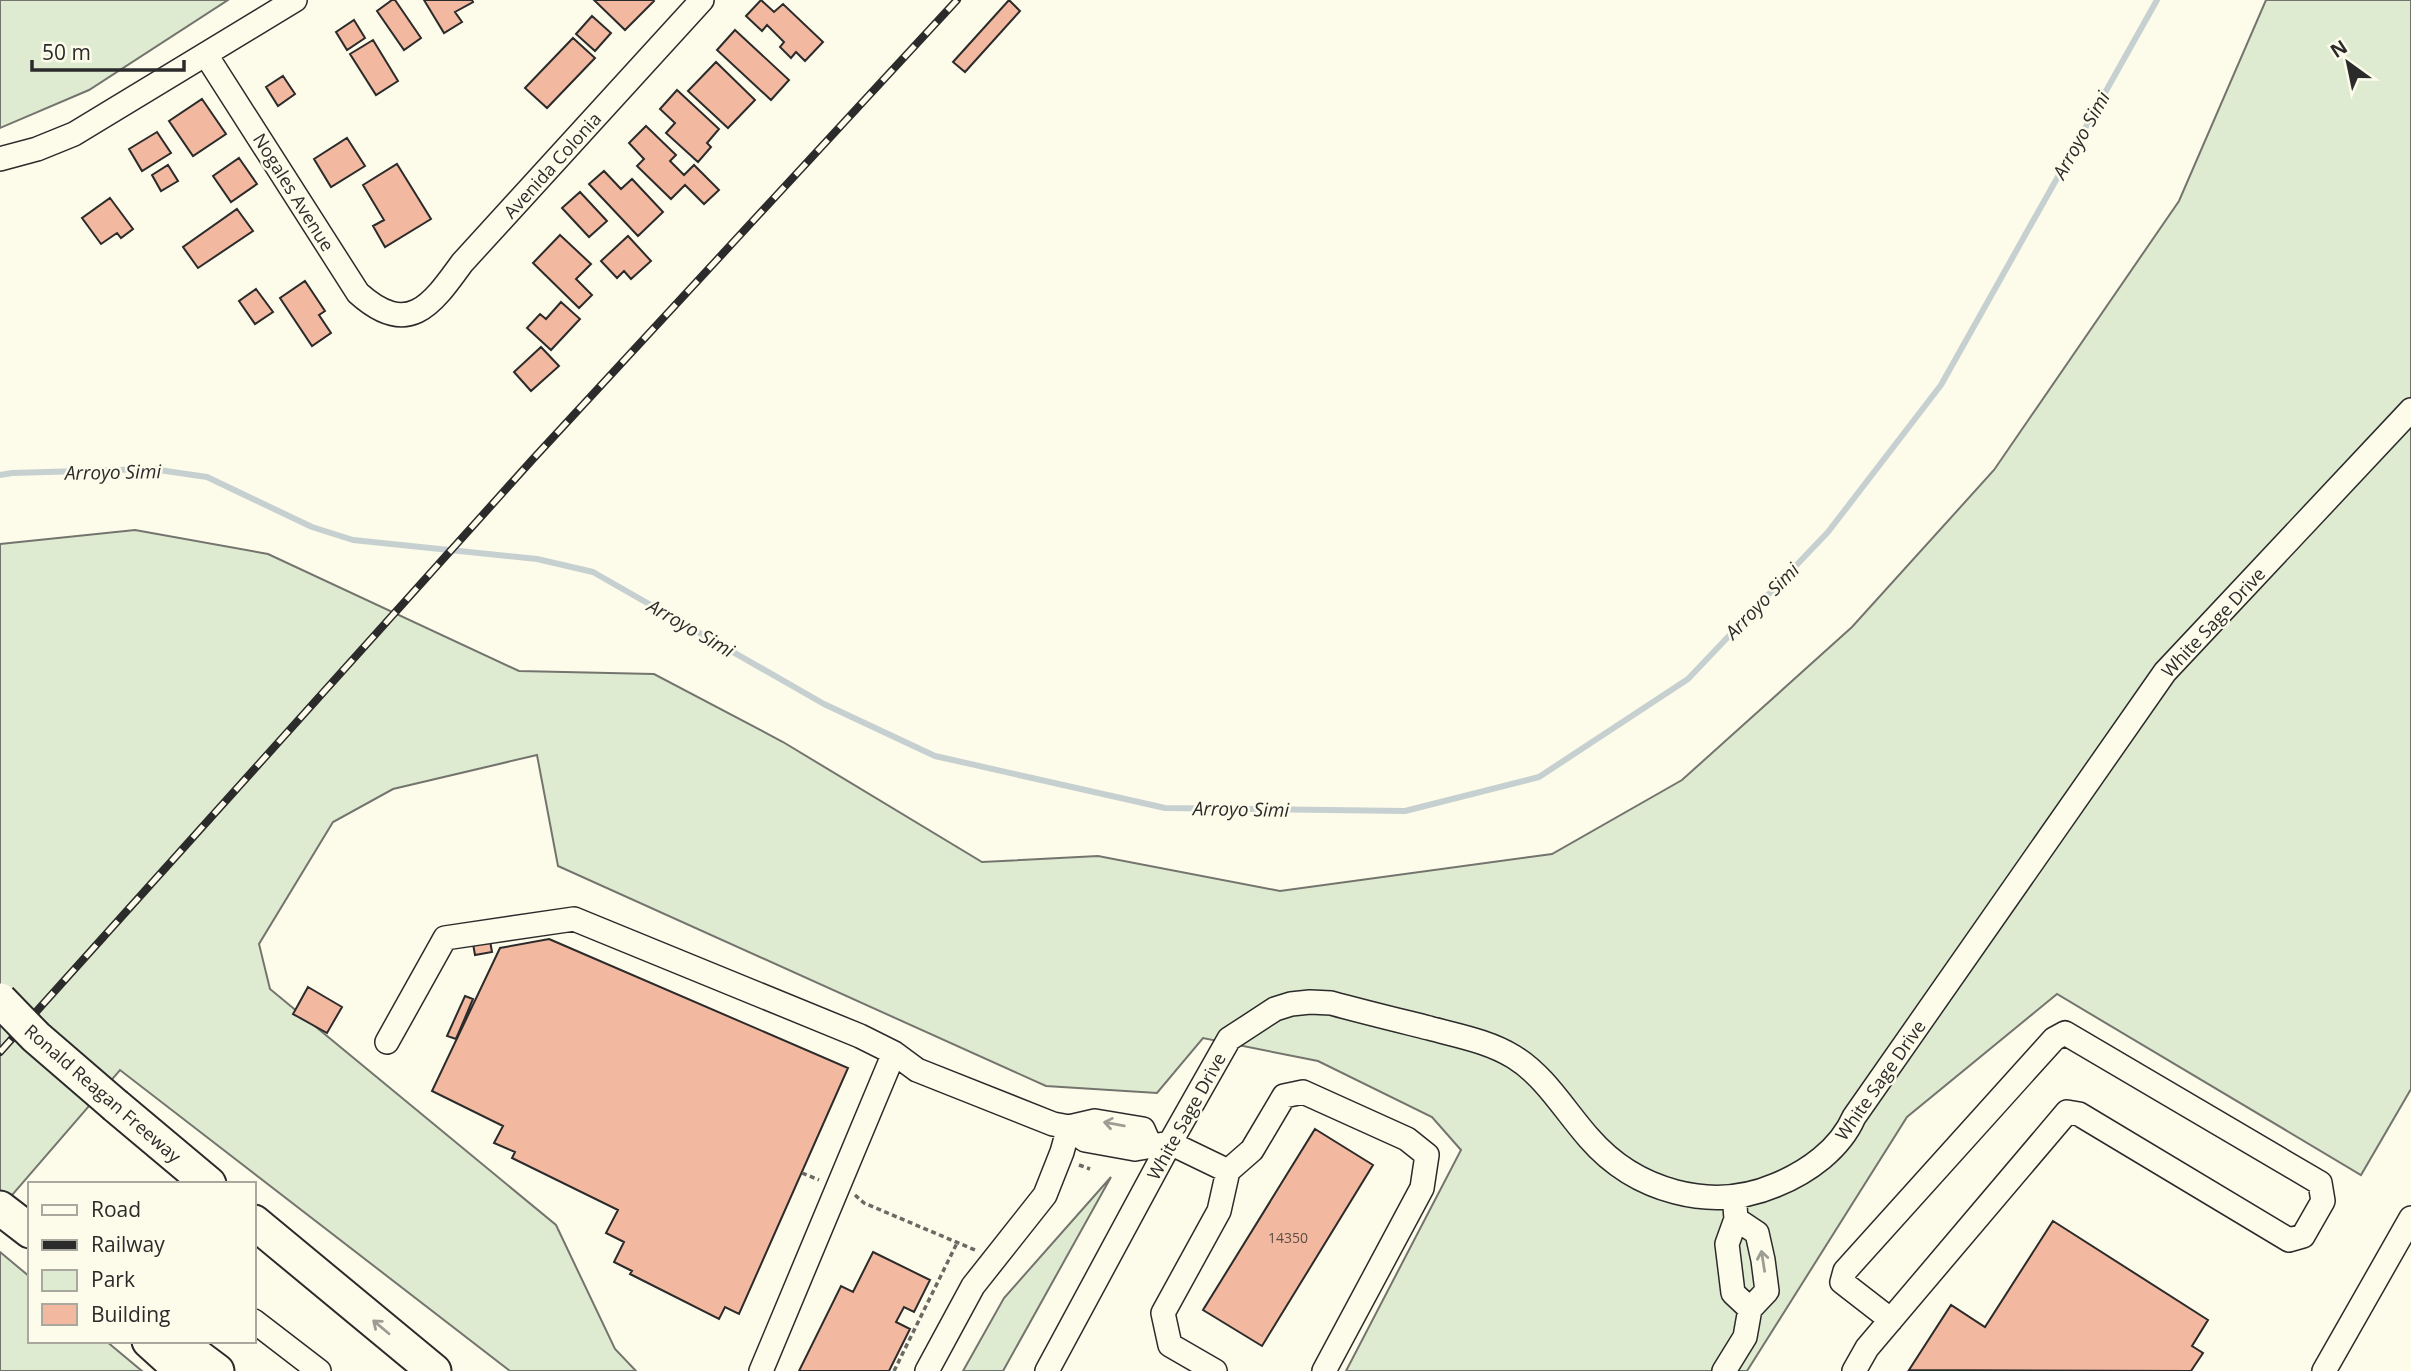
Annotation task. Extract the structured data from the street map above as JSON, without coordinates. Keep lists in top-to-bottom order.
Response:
{
  "streets": {
    "highway": ["Ronald Reagan Freeway"],
    "street": ["Avenida Colonia", "Nogales Avenue", "White Sage Drive"]
  },
  "crossings": [
    ["Avenida Colonia", "Nogales Avenue"]
  ],
  "water": ["Arroyo Simi"],
  "house_numbers": ["14350"],
  "legend": [
    "Road",
    "Railway",
    "Park",
    "Building"
  ],
  "scale_bar": "50 m",
  "north": "top left"
}
